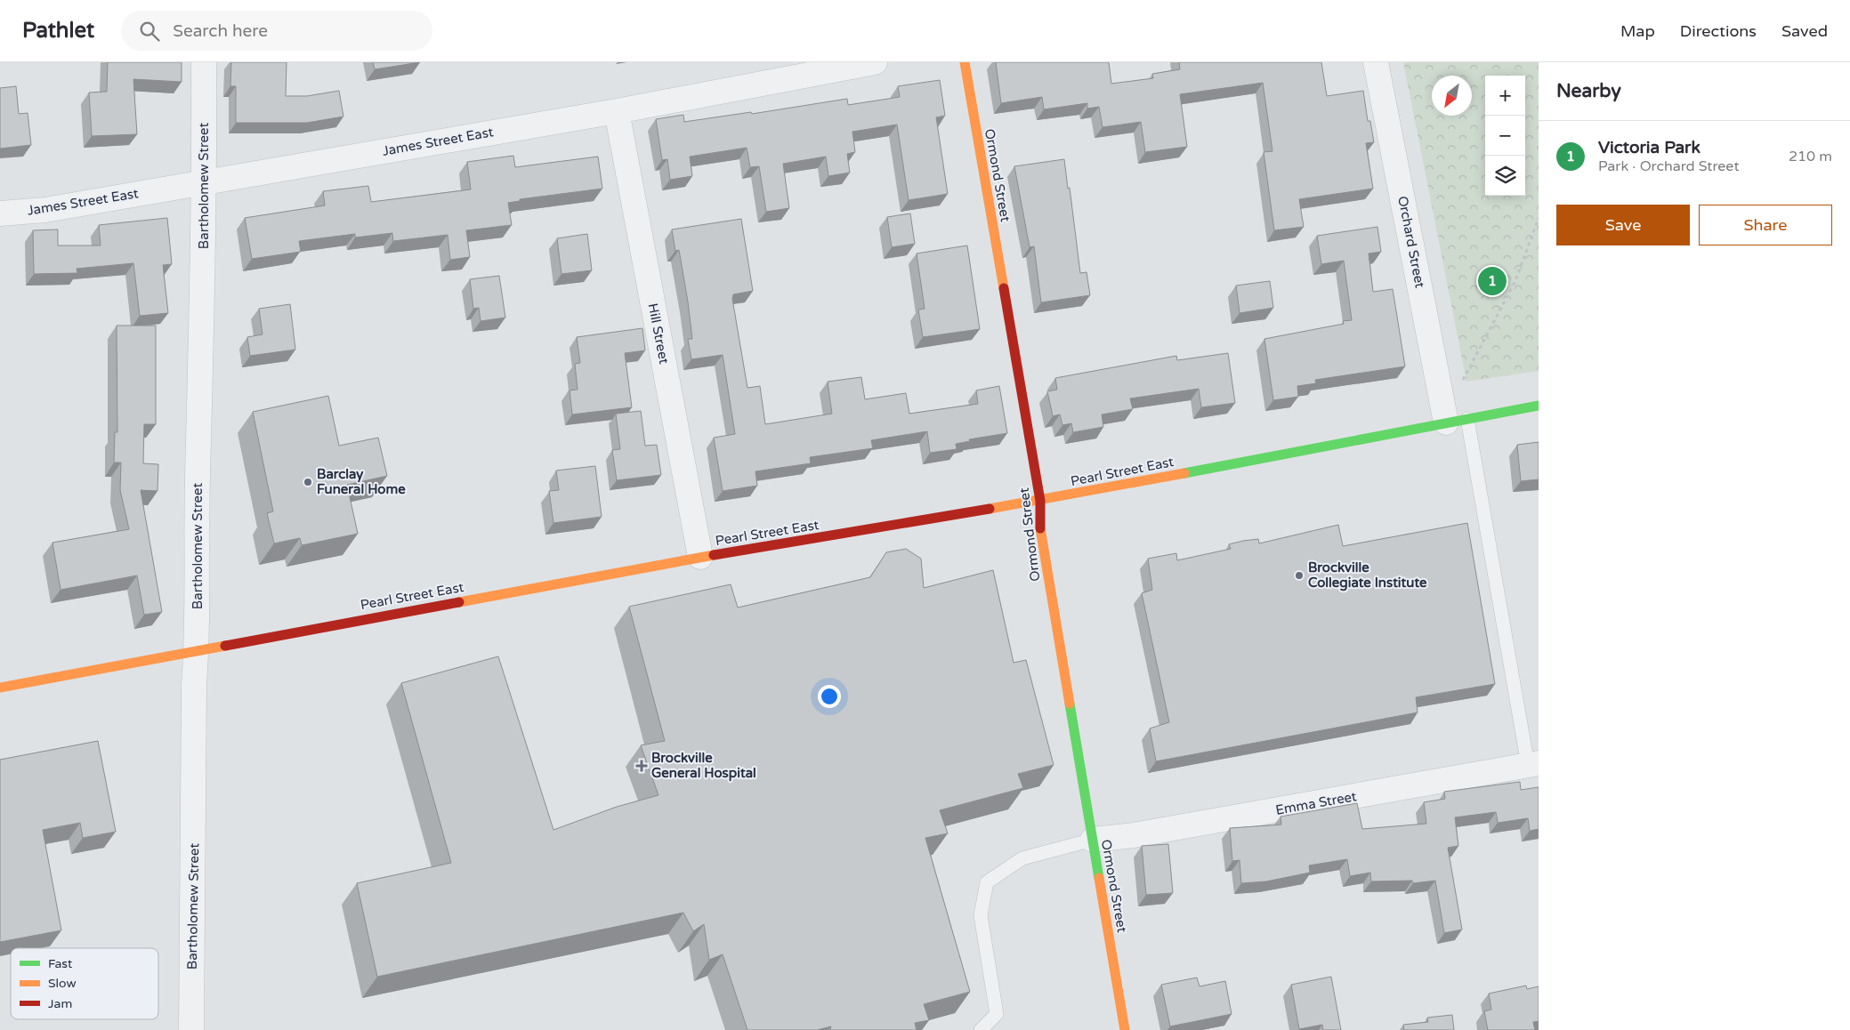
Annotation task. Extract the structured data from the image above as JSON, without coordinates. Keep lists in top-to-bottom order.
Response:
{
  "streets": {
    "street": [
      "James Street East",
      "Ormond Street",
      "Bartholomew Street",
      "Orchard Street",
      "Hill Street",
      "Pearl Street East",
      "Emma Street"
    ]
  },
  "crossings": [
    ["James Street East", "Bartholomew Street"],
    ["James Street East", "Hill Street"],
    ["Ormond Street", "Pearl Street East"],
    ["Ormond Street", "Emma Street"],
    ["Bartholomew Street", "Pearl Street East"],
    ["Orchard Street", "Pearl Street East"],
    ["Hill Street", "Pearl Street East"]
  ],
  "places": {
    "other": ["Barclay Funeral Home", "Brockville Collegiate Institute"],
    "health": ["Brockville General Hospital"]
  },
  "legend": ["Fast", "Slow", "Jam"],
  "north": "bottom left",
  "page": {
    "header": "Pathlet",
    "search": "Search here",
    "nav": ["Map", "Directions", "Saved"],
    "heading": "Nearby",
    "map_buttons": ["+", "−"],
    "list": [
      {
        "mark": "1",
        "name": "Victoria Park",
        "note": "Park · Orchard Street",
        "value": "210 m"
      }
    ],
    "buttons": ["Save", "Share"],
    "pins": "1"
  }
}
